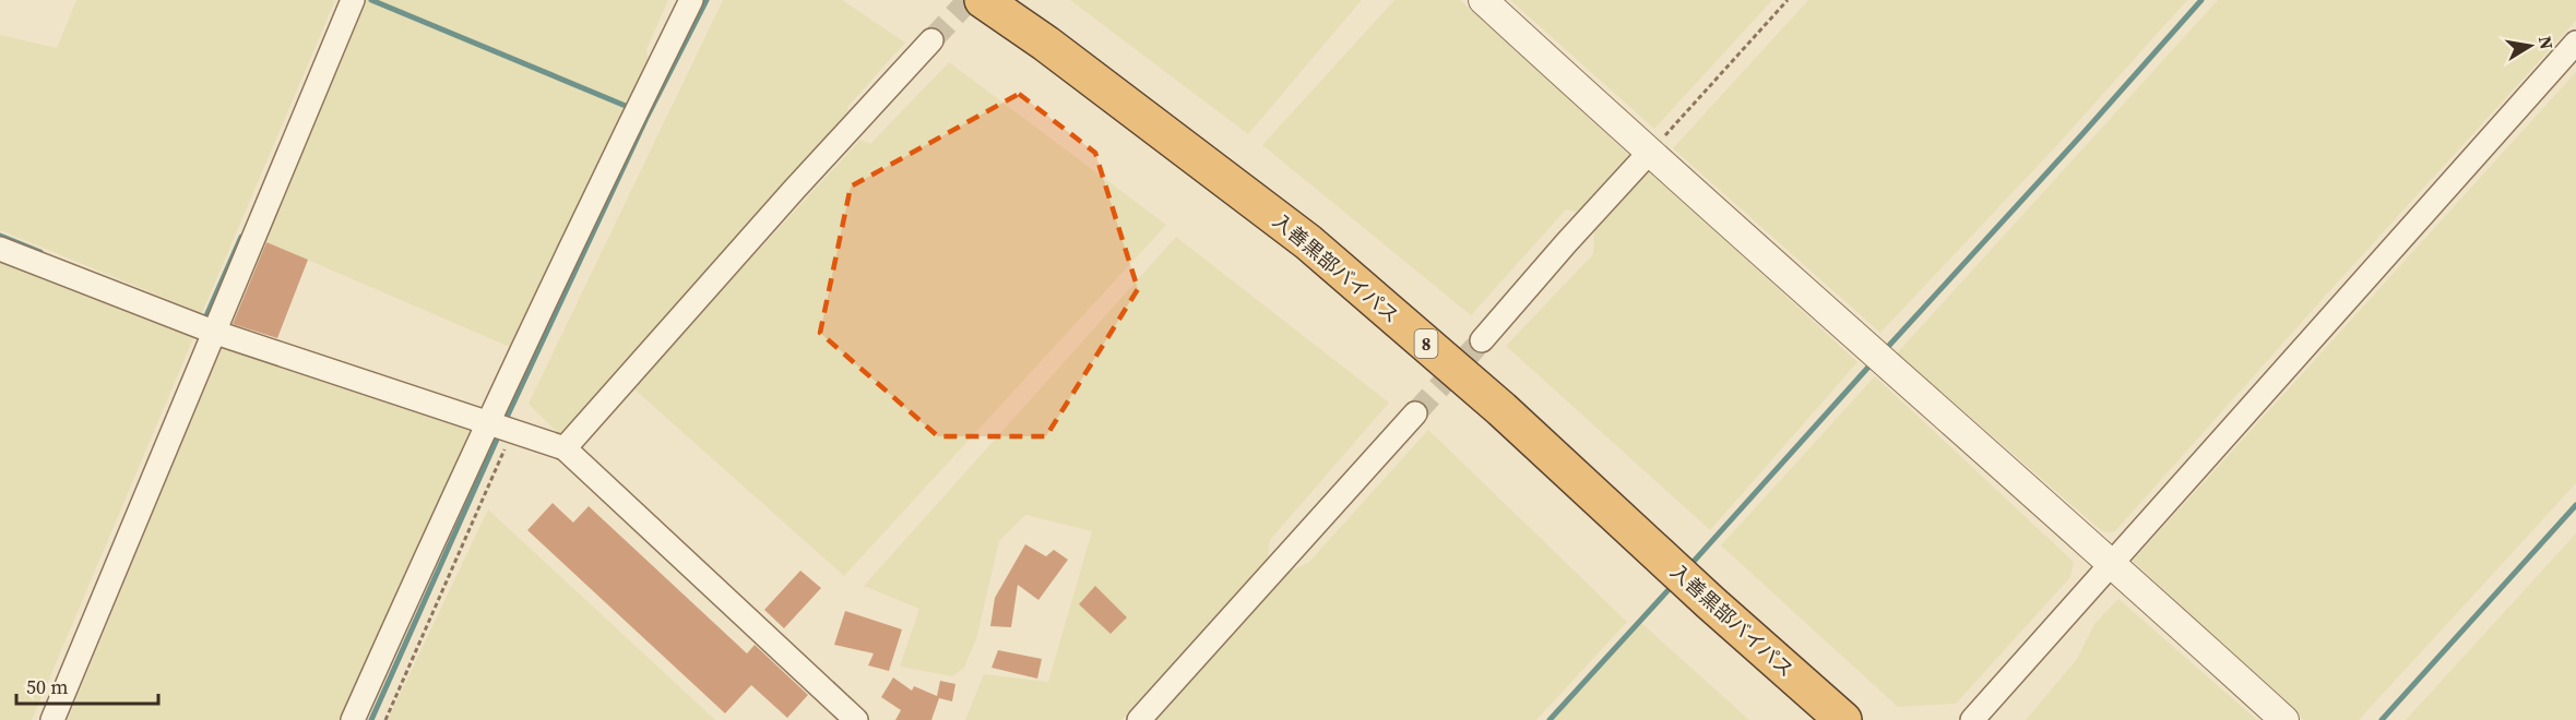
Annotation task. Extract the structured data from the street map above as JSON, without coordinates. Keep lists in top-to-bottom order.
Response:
{
  "streets": {
    "highway": ["入善黒部バイパス", "8"]
  },
  "scale_bar": "50 m",
  "north": "right"
}
